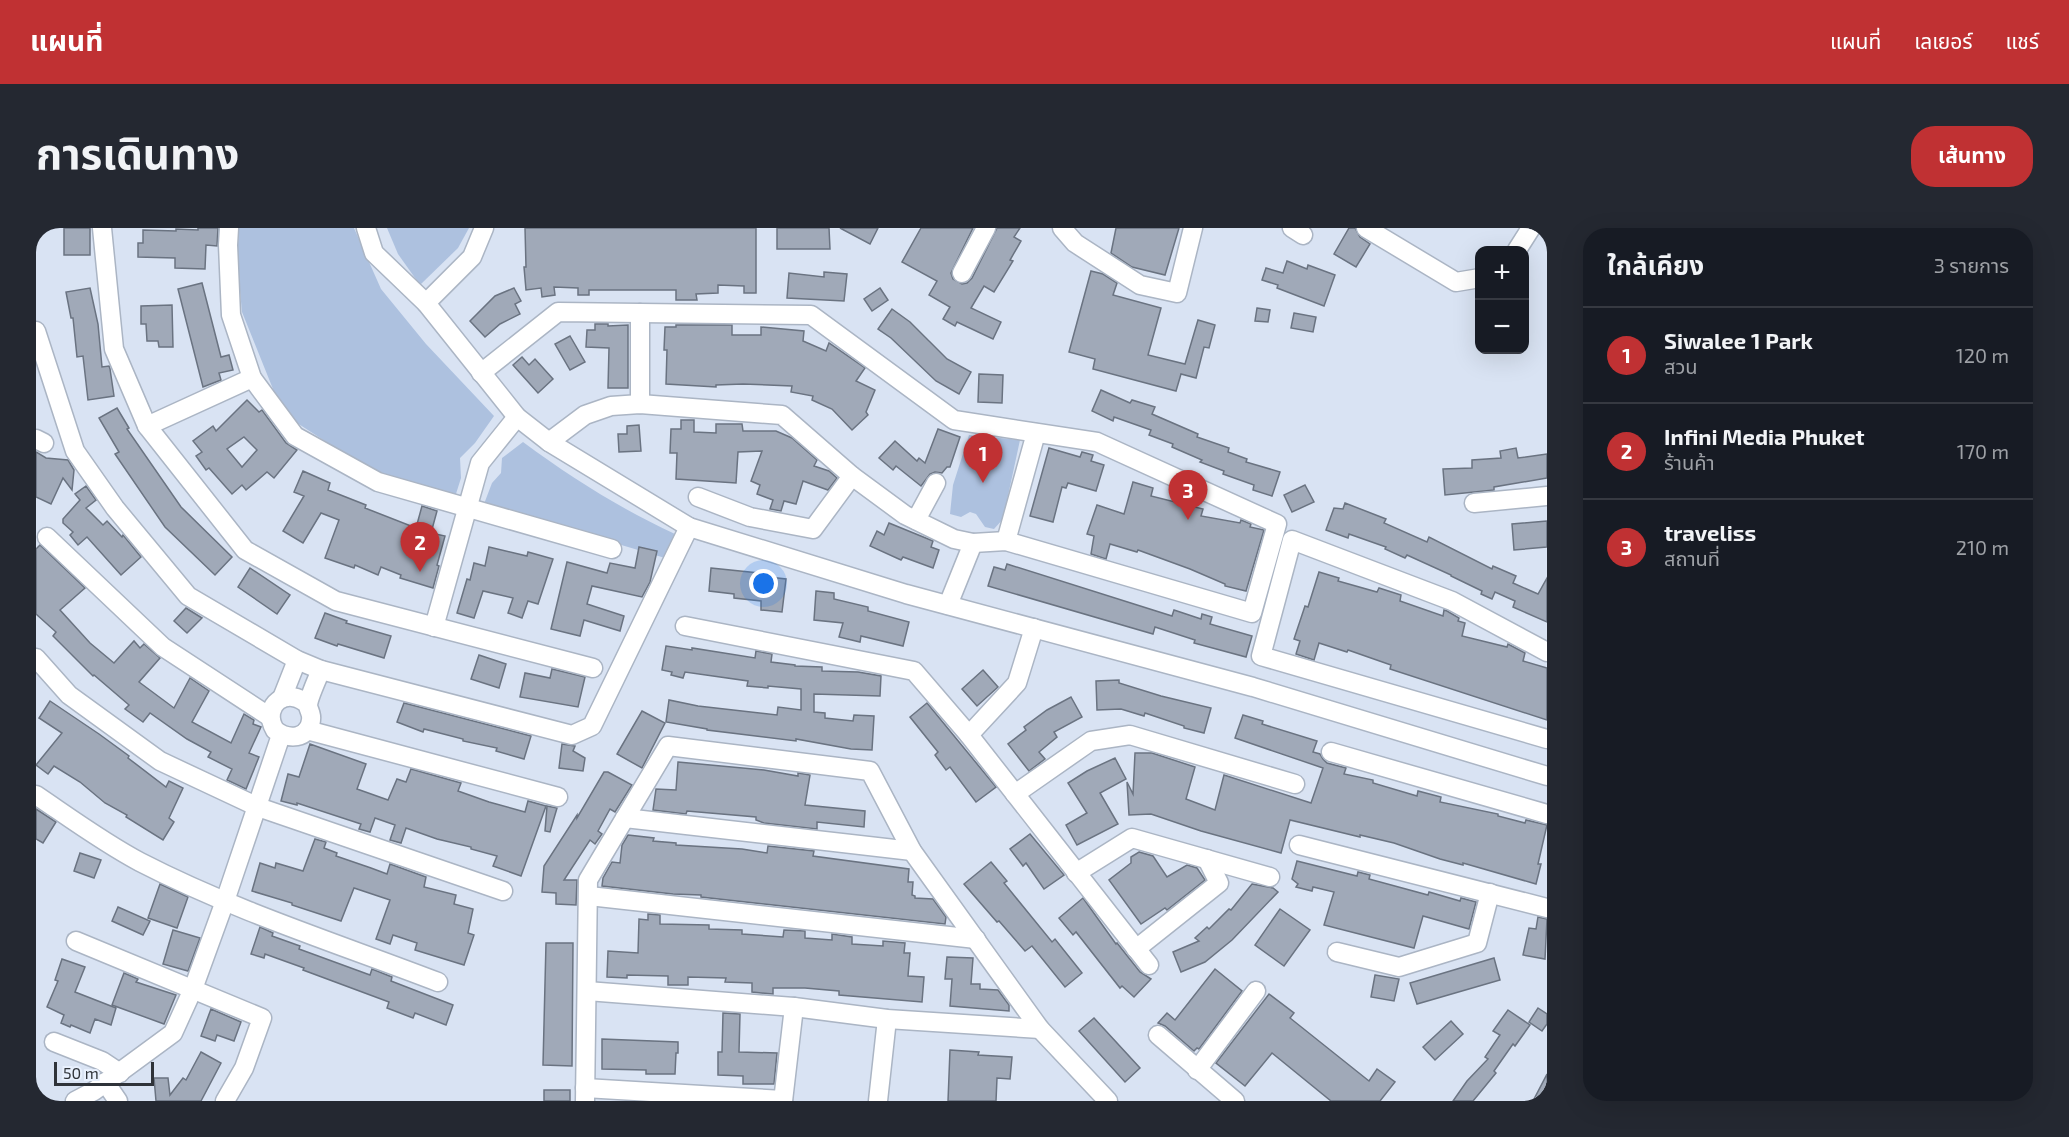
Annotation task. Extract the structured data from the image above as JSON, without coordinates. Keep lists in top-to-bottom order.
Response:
{
  "scale_bar": "50 m",
  "page": {
    "header": "แผนที่",
    "nav": ["แผนที่", "เลเยอร์", "แชร์"],
    "title": "การเดินทาง",
    "buttons": "เส้นทาง",
    "heading": ["ใกล้เคียง", "3 รายการ"],
    "map_buttons": ["+", "−"],
    "list": [
      {
        "mark": "1",
        "name": "Siwalee 1 Park",
        "note": "สวน",
        "value": "120 m"
      },
      {
        "mark": "2",
        "name": "Infini Media Phuket",
        "note": "ร้านค้า",
        "value": "170 m"
      },
      {
        "mark": "3",
        "name": "traveliss",
        "note": "สถานที่",
        "value": "210 m"
      }
    ],
    "pins": ["1", "3", "2"],
    "scale": "50 m"
  }
}
